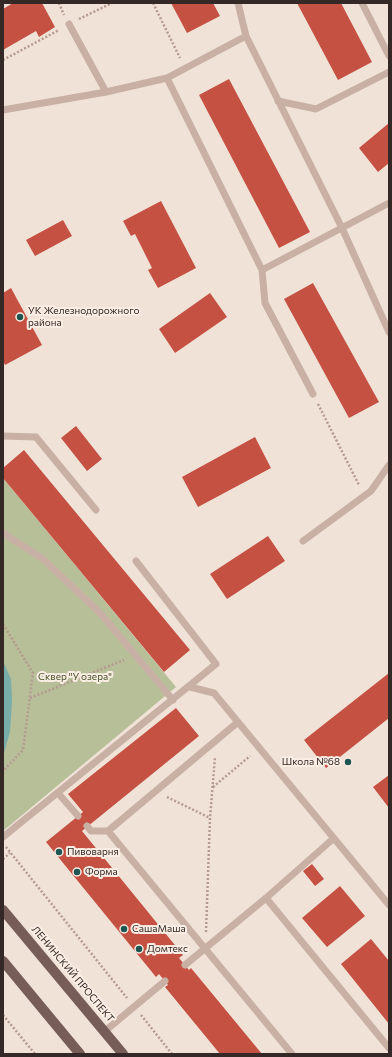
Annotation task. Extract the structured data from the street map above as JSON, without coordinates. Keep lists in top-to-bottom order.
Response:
{
  "streets": {
    "main road": ["ЛЕНИНСКИЙ ПРОСПЕКТ"]
  },
  "parks": ["Сквер \"У озера\""],
  "places": [
    "УК Железнодорожного района",
    "Школа №68",
    "Пивоварня",
    "Форма",
    "СашаМаша",
    "Домтекс"
  ]
}
